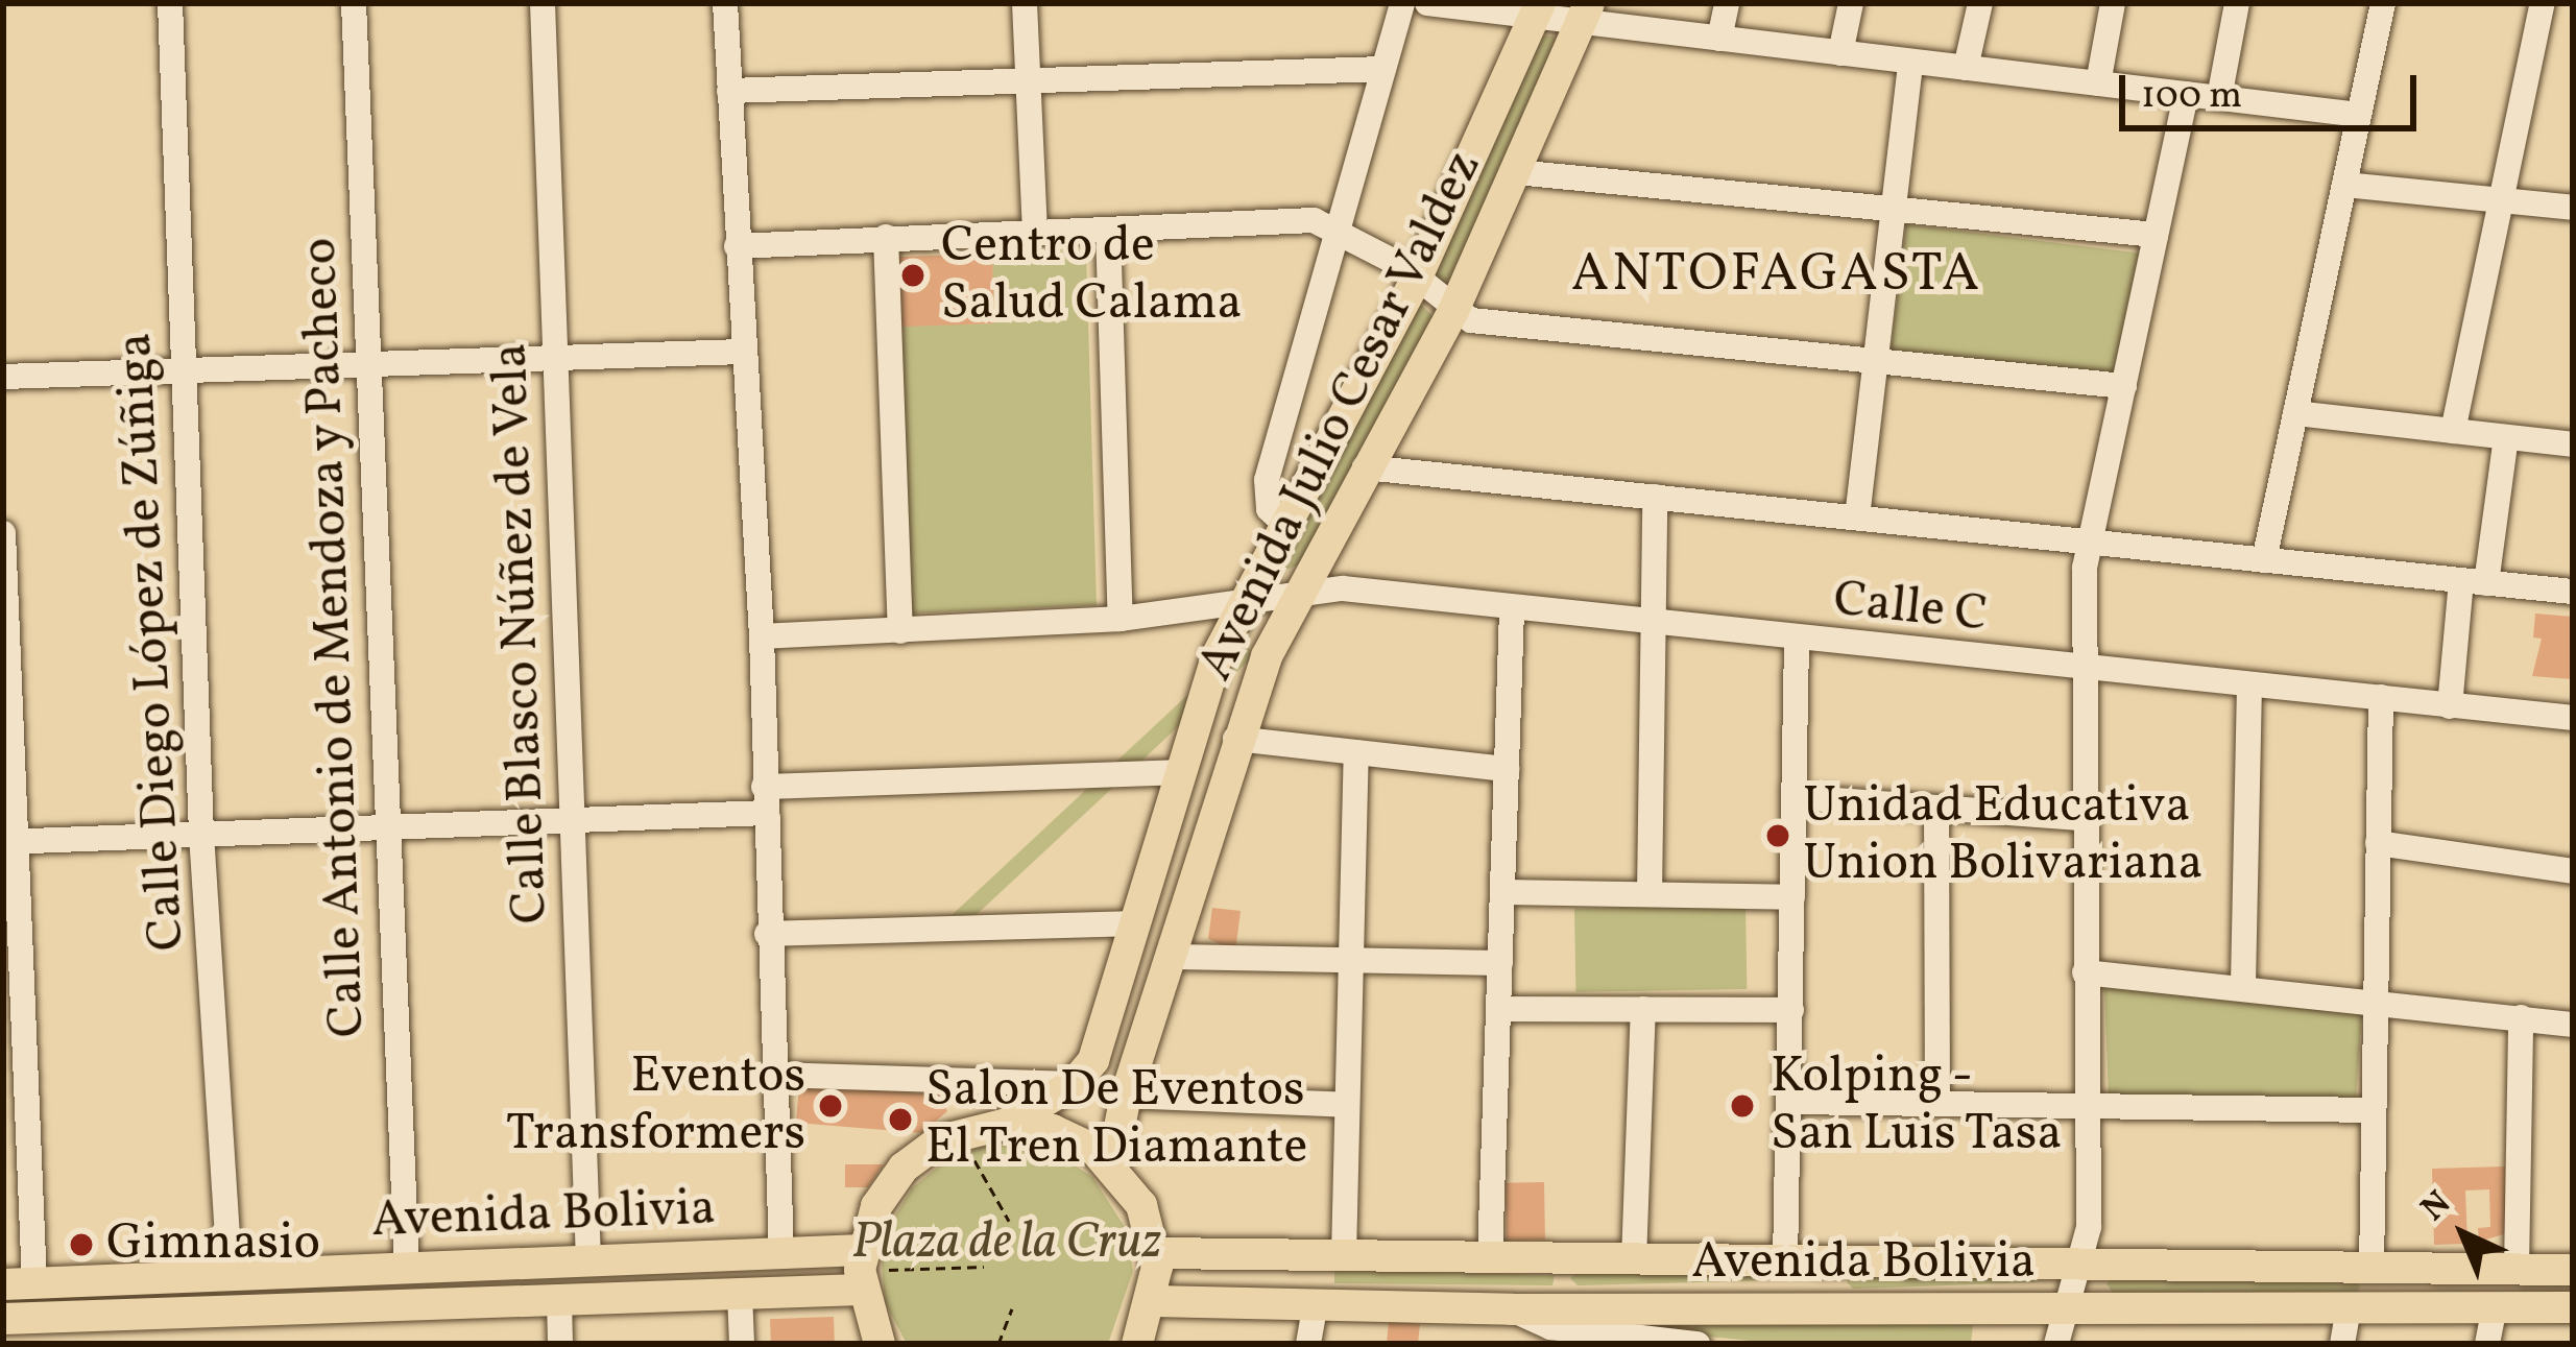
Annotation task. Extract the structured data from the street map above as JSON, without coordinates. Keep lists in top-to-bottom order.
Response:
{
  "streets": {
    "main road": ["Avenida Julio Cesar Valdez", "Avenida Bolivia"],
    "street": [
      "Calle C",
      "Calle Blasco Núñez de Vela",
      "Calle Antonio de Mendoza y Pacheco",
      "Calle Diego López de Zúñiga"
    ]
  },
  "crossings": [
    ["Avenida Julio Cesar Valdez", "Calle C"],
    ["Calle Blasco Núñez de Vela", "Avenida Bolivia"],
    ["Calle Antonio de Mendoza y Pacheco", "Avenida Bolivia"],
    ["Calle Diego López de Zúñiga", "Avenida Bolivia"]
  ],
  "districts": ["ANTOFAGASTA"],
  "parks": ["Plaza de la Cruz"],
  "places": [
    "Centro de Salud Calama",
    "Unidad Educativa Union Bolivariana",
    "Eventos Transformers",
    "Kolping - San Luis Tasa",
    "Salon De Eventos El Tren Diamante",
    "Gimnasio"
  ],
  "scale_bar": "100 m",
  "north": "top left"
}
